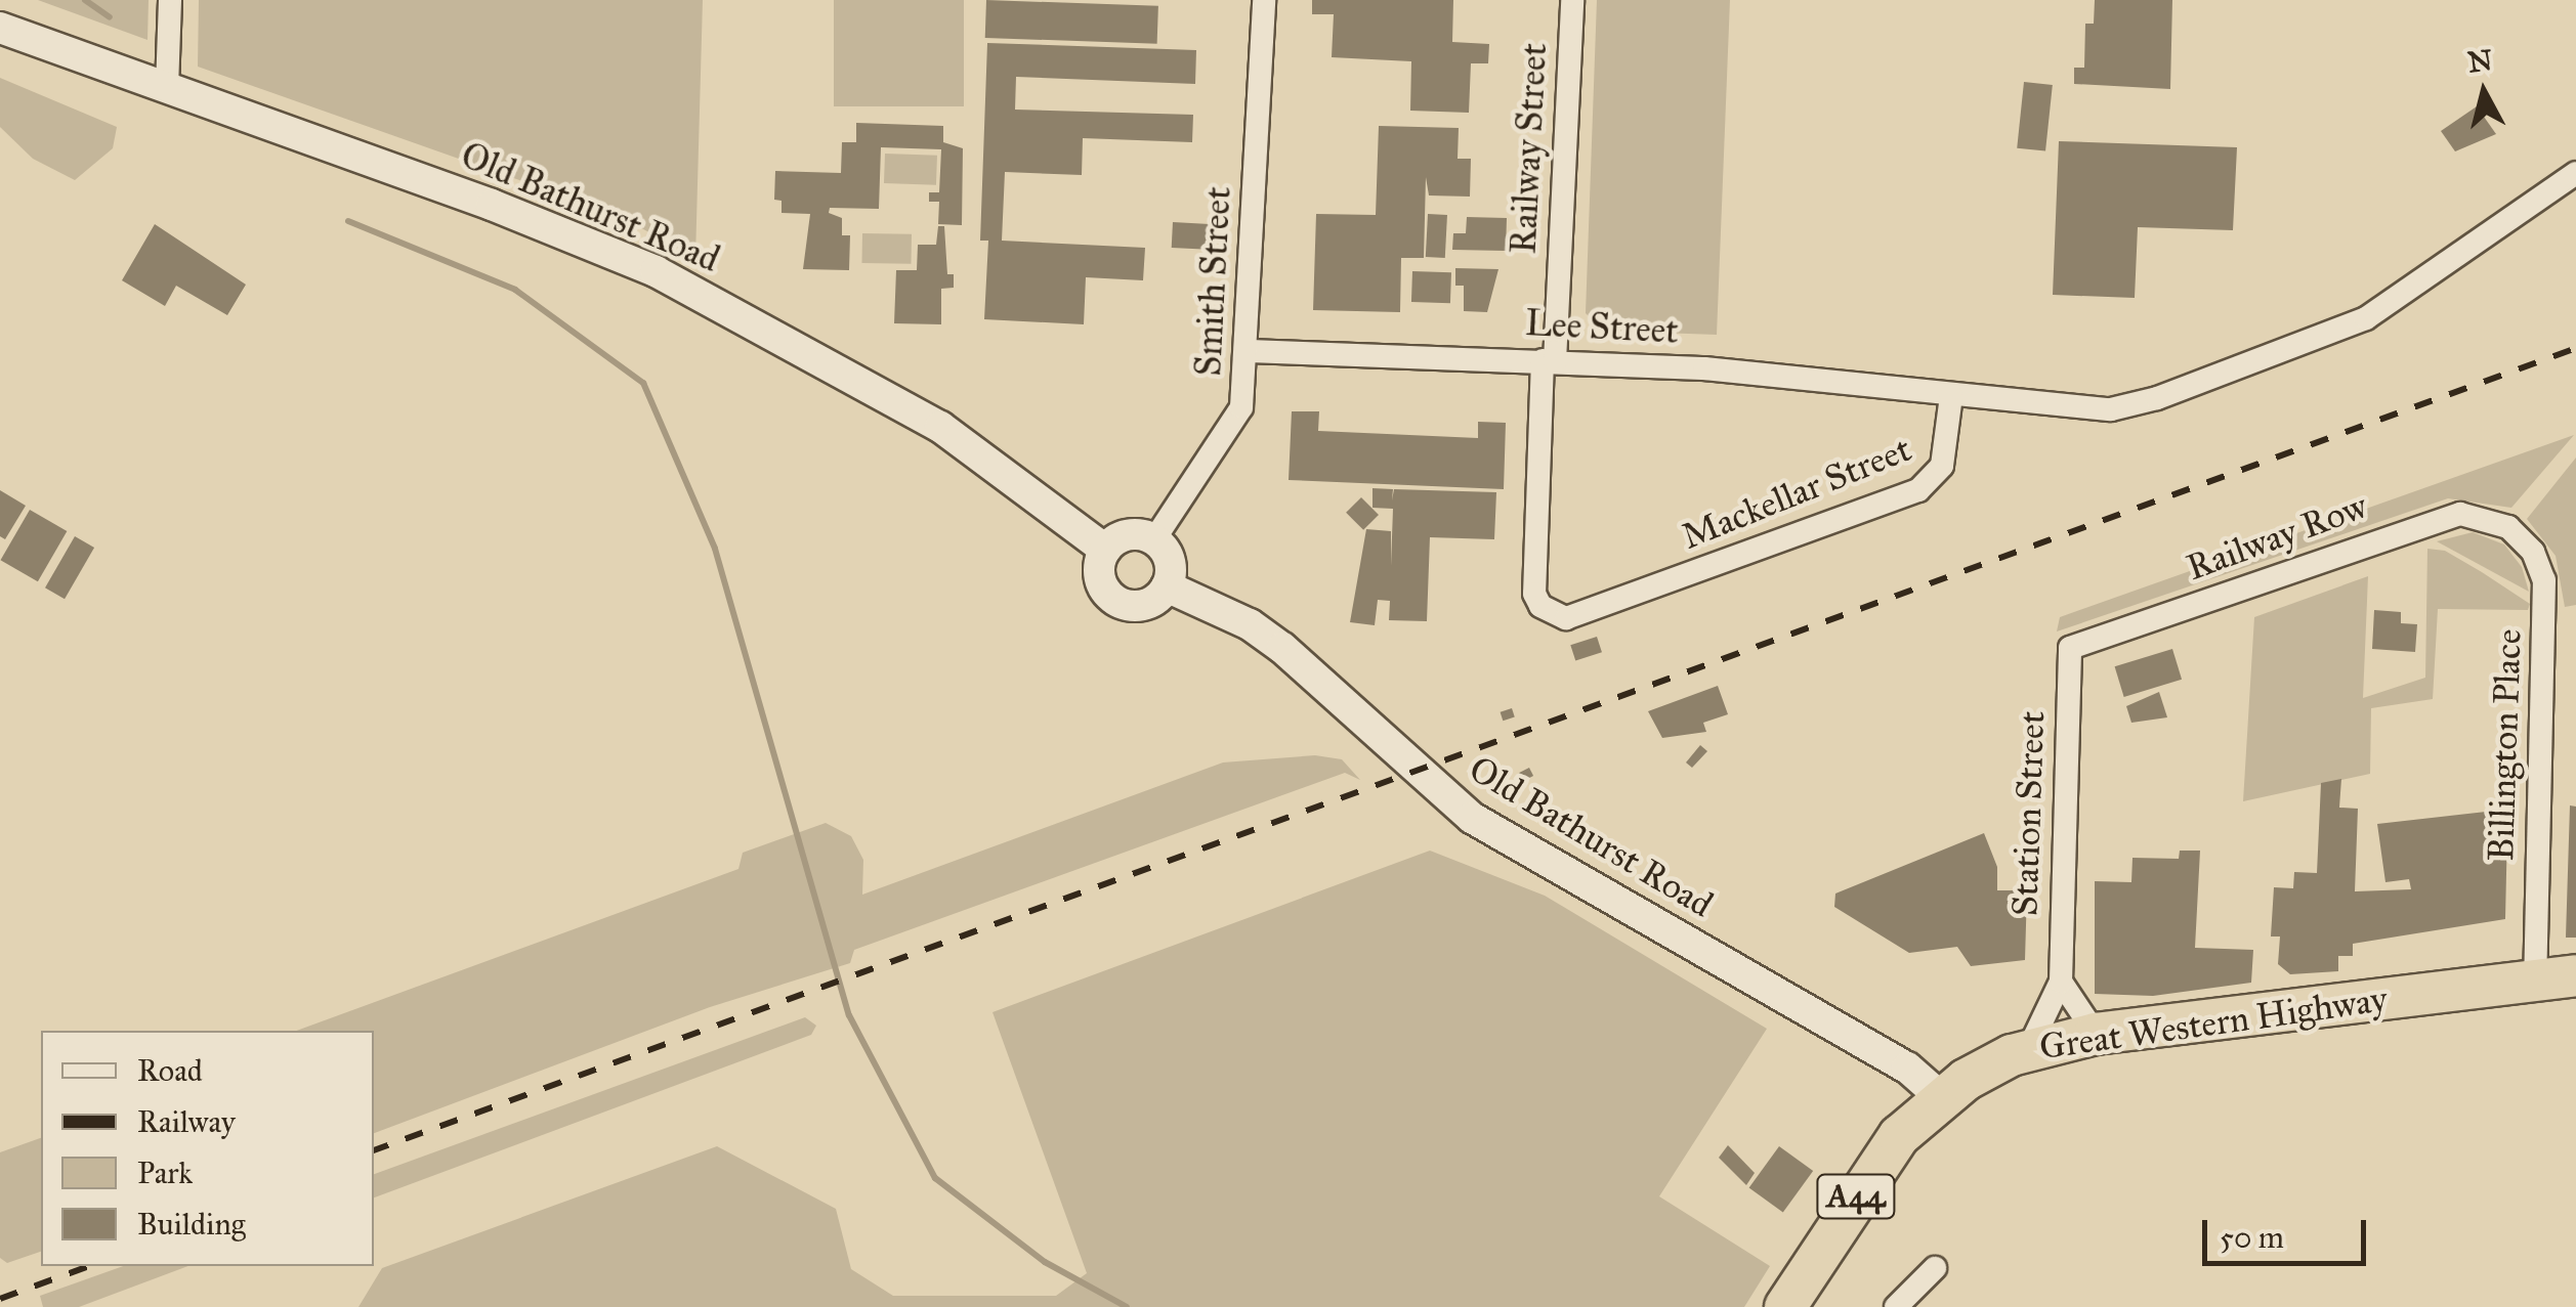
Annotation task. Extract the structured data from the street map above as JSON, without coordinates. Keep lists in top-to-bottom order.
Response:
{
  "streets": {
    "highway": ["Great Western Highway", "A44"],
    "main road": ["Old Bathurst Road"],
    "street": [
      "Railway Street",
      "Smith Street",
      "Lee Street",
      "Mackellar Street",
      "Railway Row",
      "Billington Place",
      "Station Street"
    ]
  },
  "crossings": [
    ["Railway Street", "Lee Street"],
    ["Railway Street", "Mackellar Street"],
    ["Old Bathurst Road", "Smith Street"],
    ["Old Bathurst Road", "Great Western Highway"],
    ["Smith Street", "Lee Street"],
    ["Lee Street", "Mackellar Street"],
    ["Railway Row", "Billington Place"],
    ["Railway Row", "Station Street"],
    ["Billington Place", "Great Western Highway"],
    ["Station Street", "Great Western Highway"]
  ],
  "legend": [
    "Road",
    "Railway",
    "Park",
    "Building"
  ],
  "scale_bar": "50 m",
  "north": "top"
}
